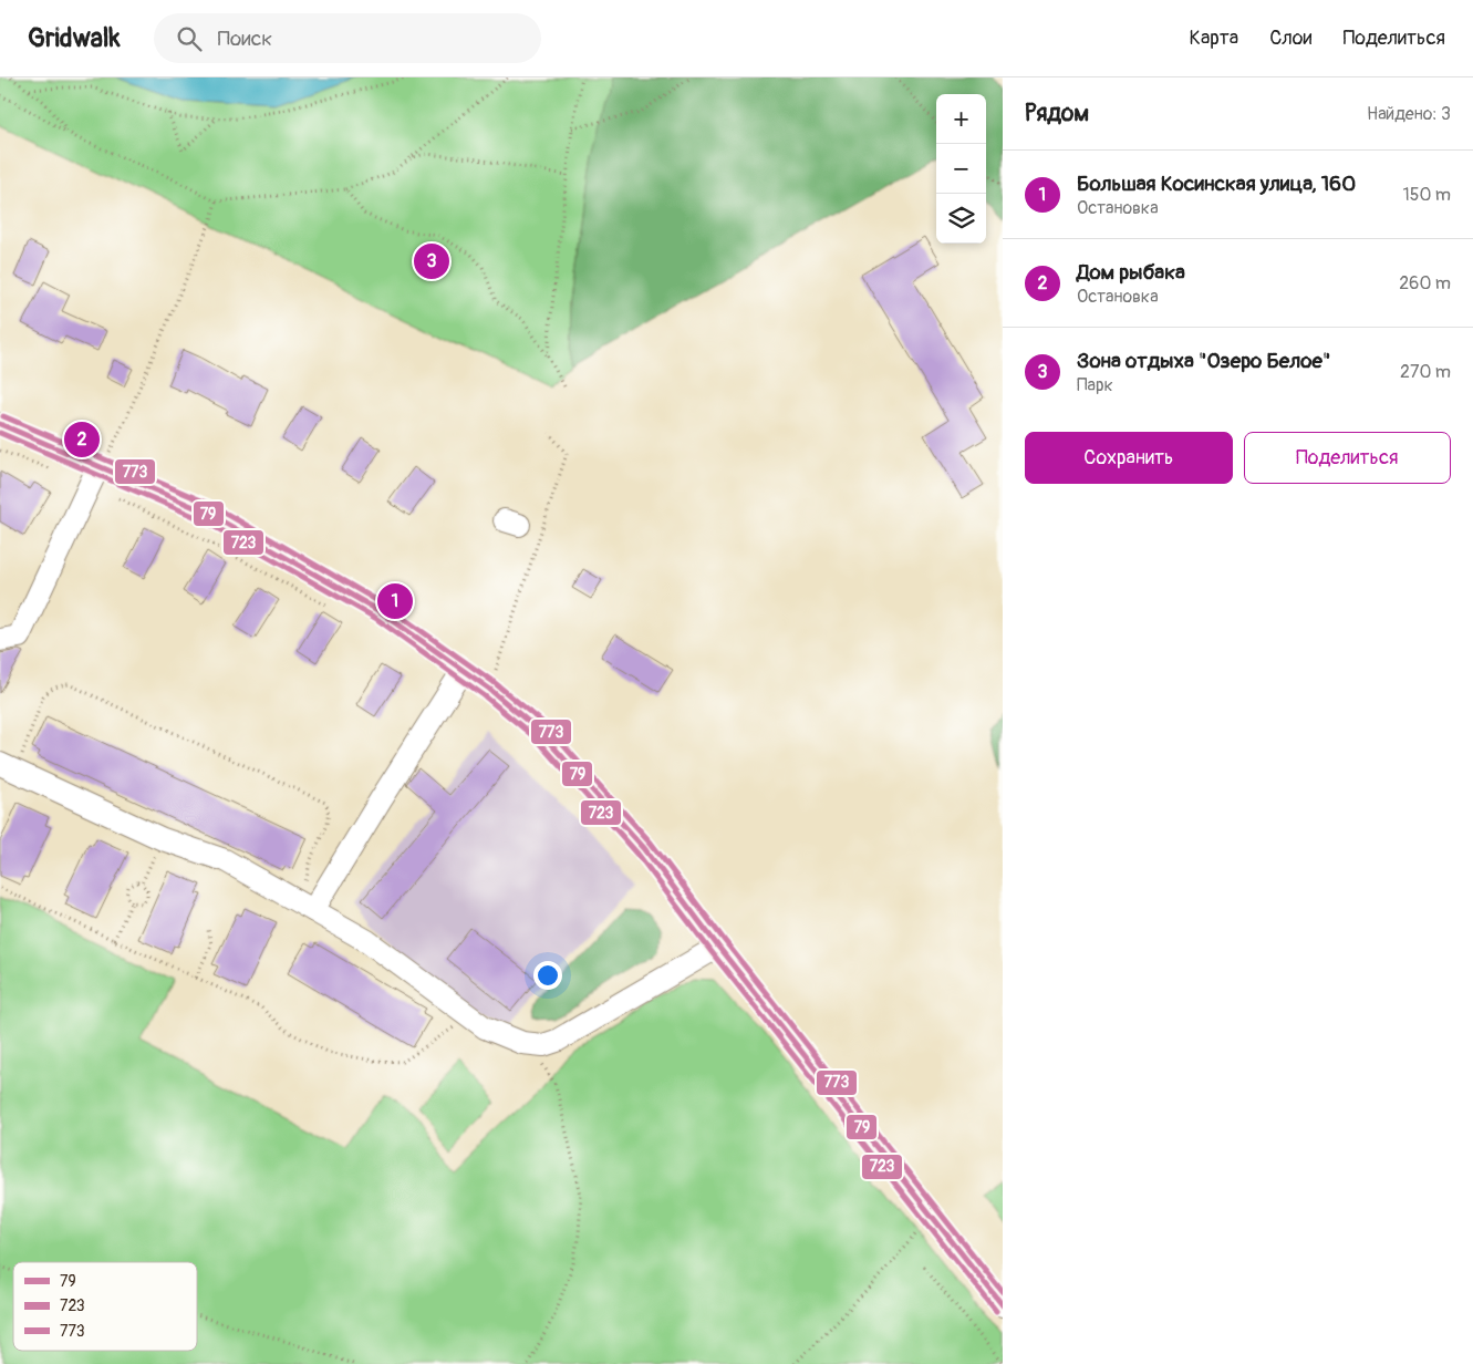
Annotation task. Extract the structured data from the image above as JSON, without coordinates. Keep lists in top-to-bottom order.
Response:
{
  "lines": ["transit line 773", "transit line 79", "transit line 723"],
  "legend": ["79", "723", "773"],
  "page": {
    "header": "Gridwalk",
    "search": "Поиск",
    "nav": ["Карта", "Слои", "Поделиться"],
    "heading": ["Рядом", "Найдено: 3"],
    "map_buttons": ["+", "−"],
    "list": [
      {
        "mark": "1",
        "name": "Большая Косинская улица, 160",
        "note": "Остановка",
        "value": "150 m"
      },
      {
        "mark": "2",
        "name": "Дом рыбака",
        "note": "Остановка",
        "value": "260 m"
      },
      {
        "mark": "3",
        "name": "Зона отдыха \"Озеро Белое\"",
        "note": "Парк",
        "value": "270 m"
      }
    ],
    "pins": ["3", "2", "1"],
    "buttons": ["Сохранить", "Поделиться"]
  }
}
